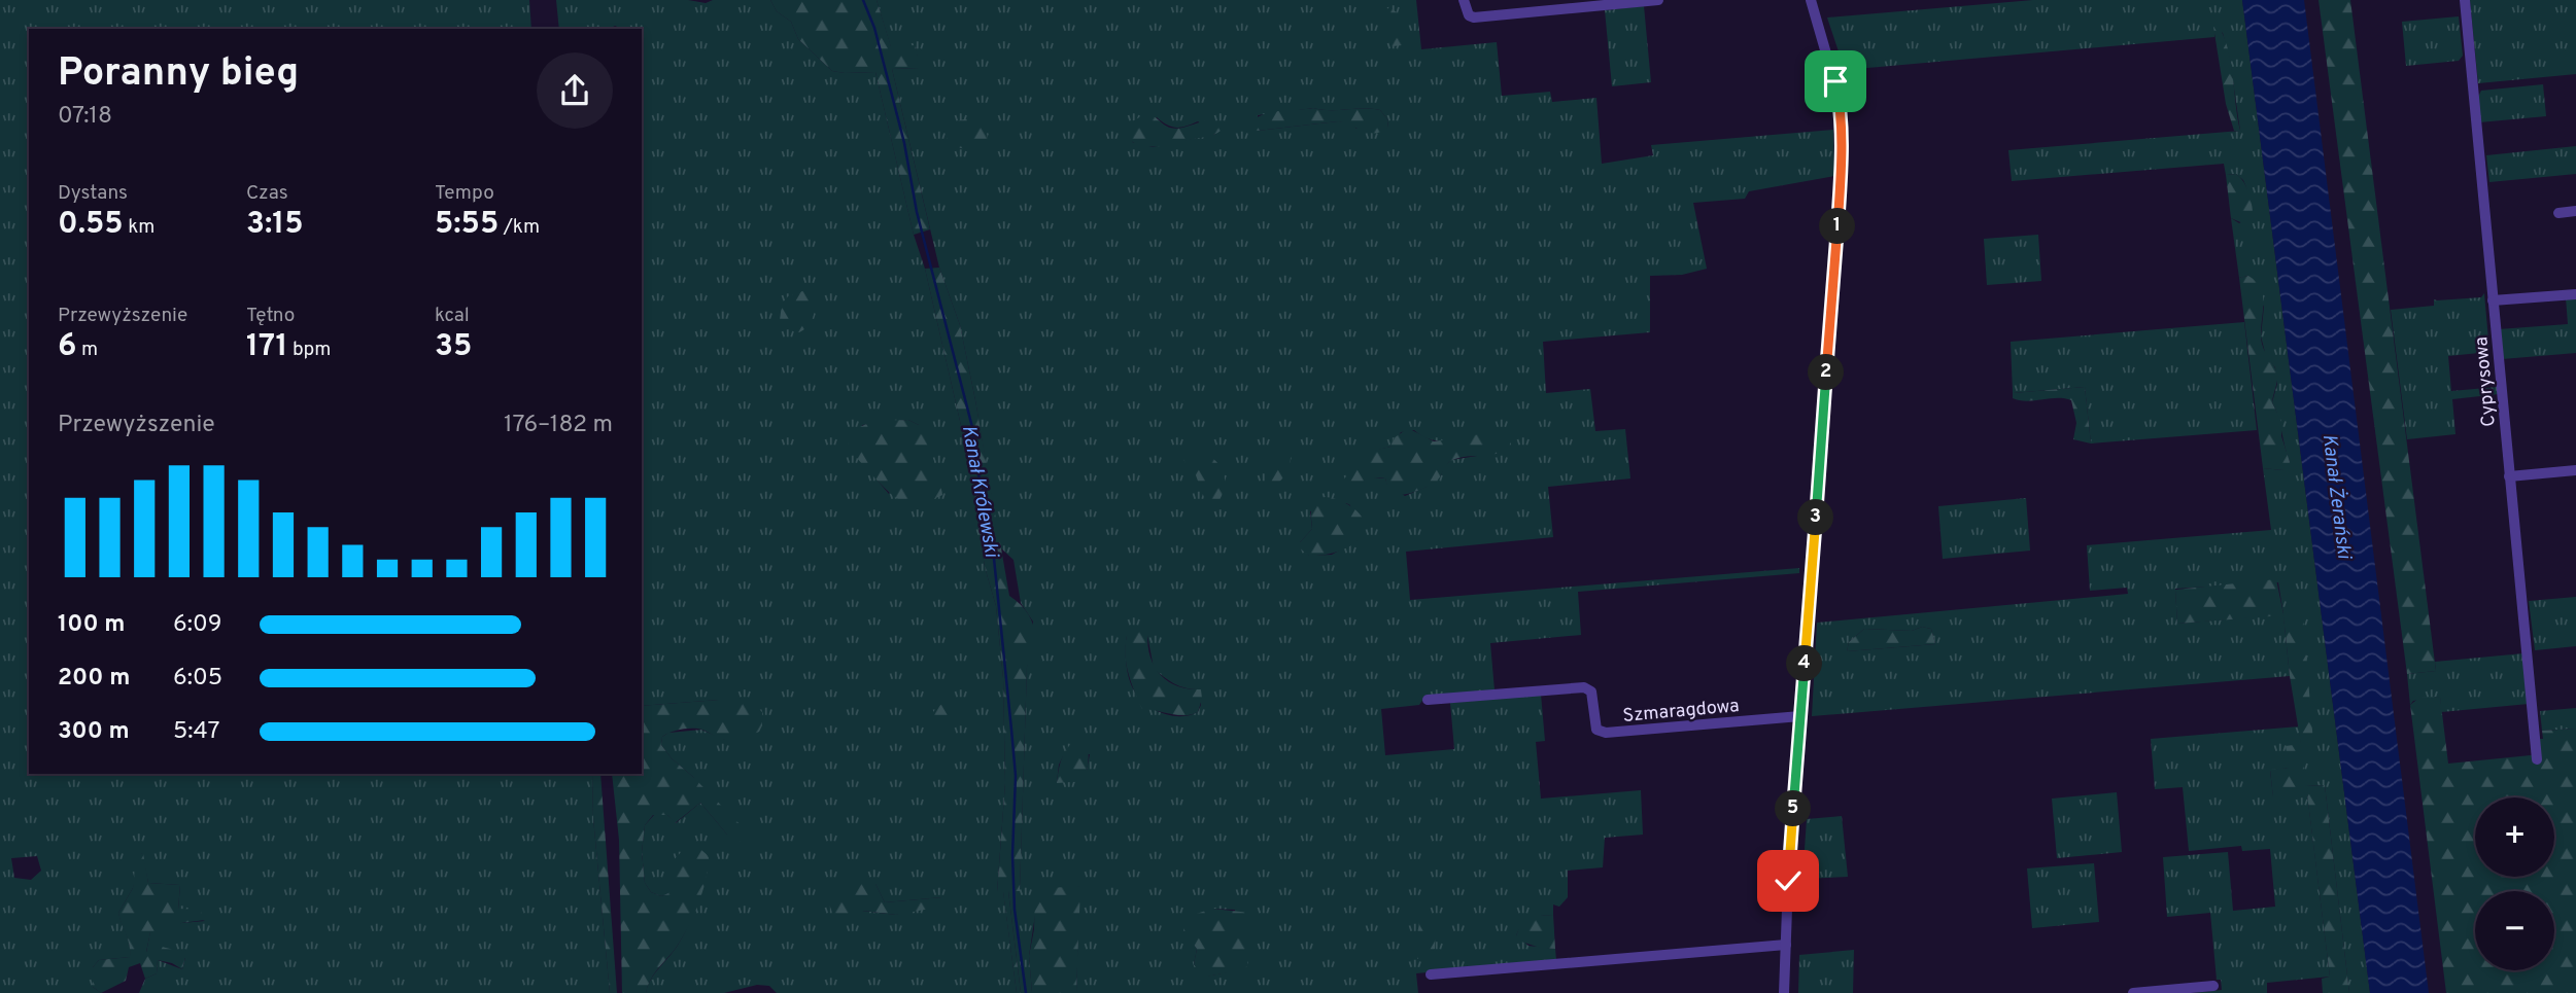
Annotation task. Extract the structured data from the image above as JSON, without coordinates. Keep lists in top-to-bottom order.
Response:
{
  "streets": {
    "street": ["Cyprysowa", "Szmaragdowa"]
  },
  "water": ["Kanał Królewski", "Kanał Żerański"],
  "page": {
    "heading": ["Poranny bieg", "07:18"],
    "stats": [
      ["Dystans", "0.55 km"],
      ["Czas", "3:15"],
      ["Tempo", "5:55 /km"],
      ["Przewyższenie", "6 m"],
      ["Tętno", "171 bpm"],
      ["kcal", "35"]
    ],
    "pins": [
      "1",
      "2",
      "3",
      "4",
      "5"
    ],
    "chart": ["Przewyższenie", "176–182 m"],
    "list": [
      {
        "name": "100 m",
        "note": "6:09"
      },
      {
        "name": "200 m",
        "note": "6:05"
      },
      {
        "name": "300 m",
        "note": "5:47"
      }
    ],
    "map_buttons": ["+", "−"]
  }
}
